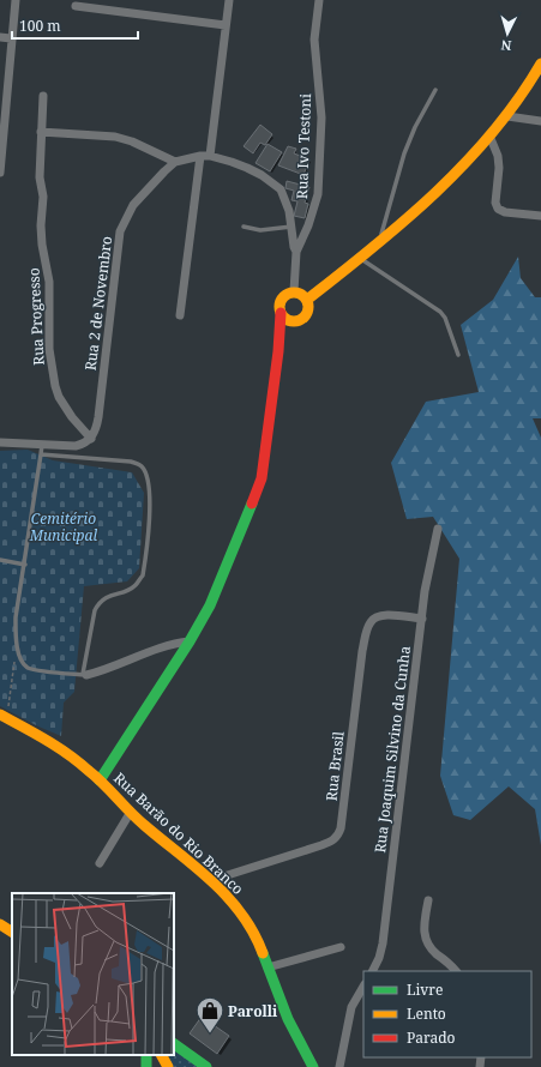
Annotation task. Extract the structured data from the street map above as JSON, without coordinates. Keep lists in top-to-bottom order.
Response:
{
  "streets": {
    "street": [
      "Rua Ivo Testoni",
      "Rua 2 de Novembro",
      "Rua Progresso",
      "Rua Joaquim Silvino da Cunha",
      "Rua Brasil",
      "Rua Barão do Rio Branco"
    ]
  },
  "crossings": [
    ["Rua 2 de Novembro", "Rua Progresso"],
    ["Rua Joaquim Silvino da Cunha", "Rua Brasil"],
    ["Rua Brasil", "Rua Barão do Rio Branco"]
  ],
  "parks": ["Cemitério Municipal"],
  "places": {
    "shop": ["Parolli"]
  },
  "legend": ["Livre", "Lento", "Parado"],
  "scale_bar": "100 m",
  "north": "bottom"
}
